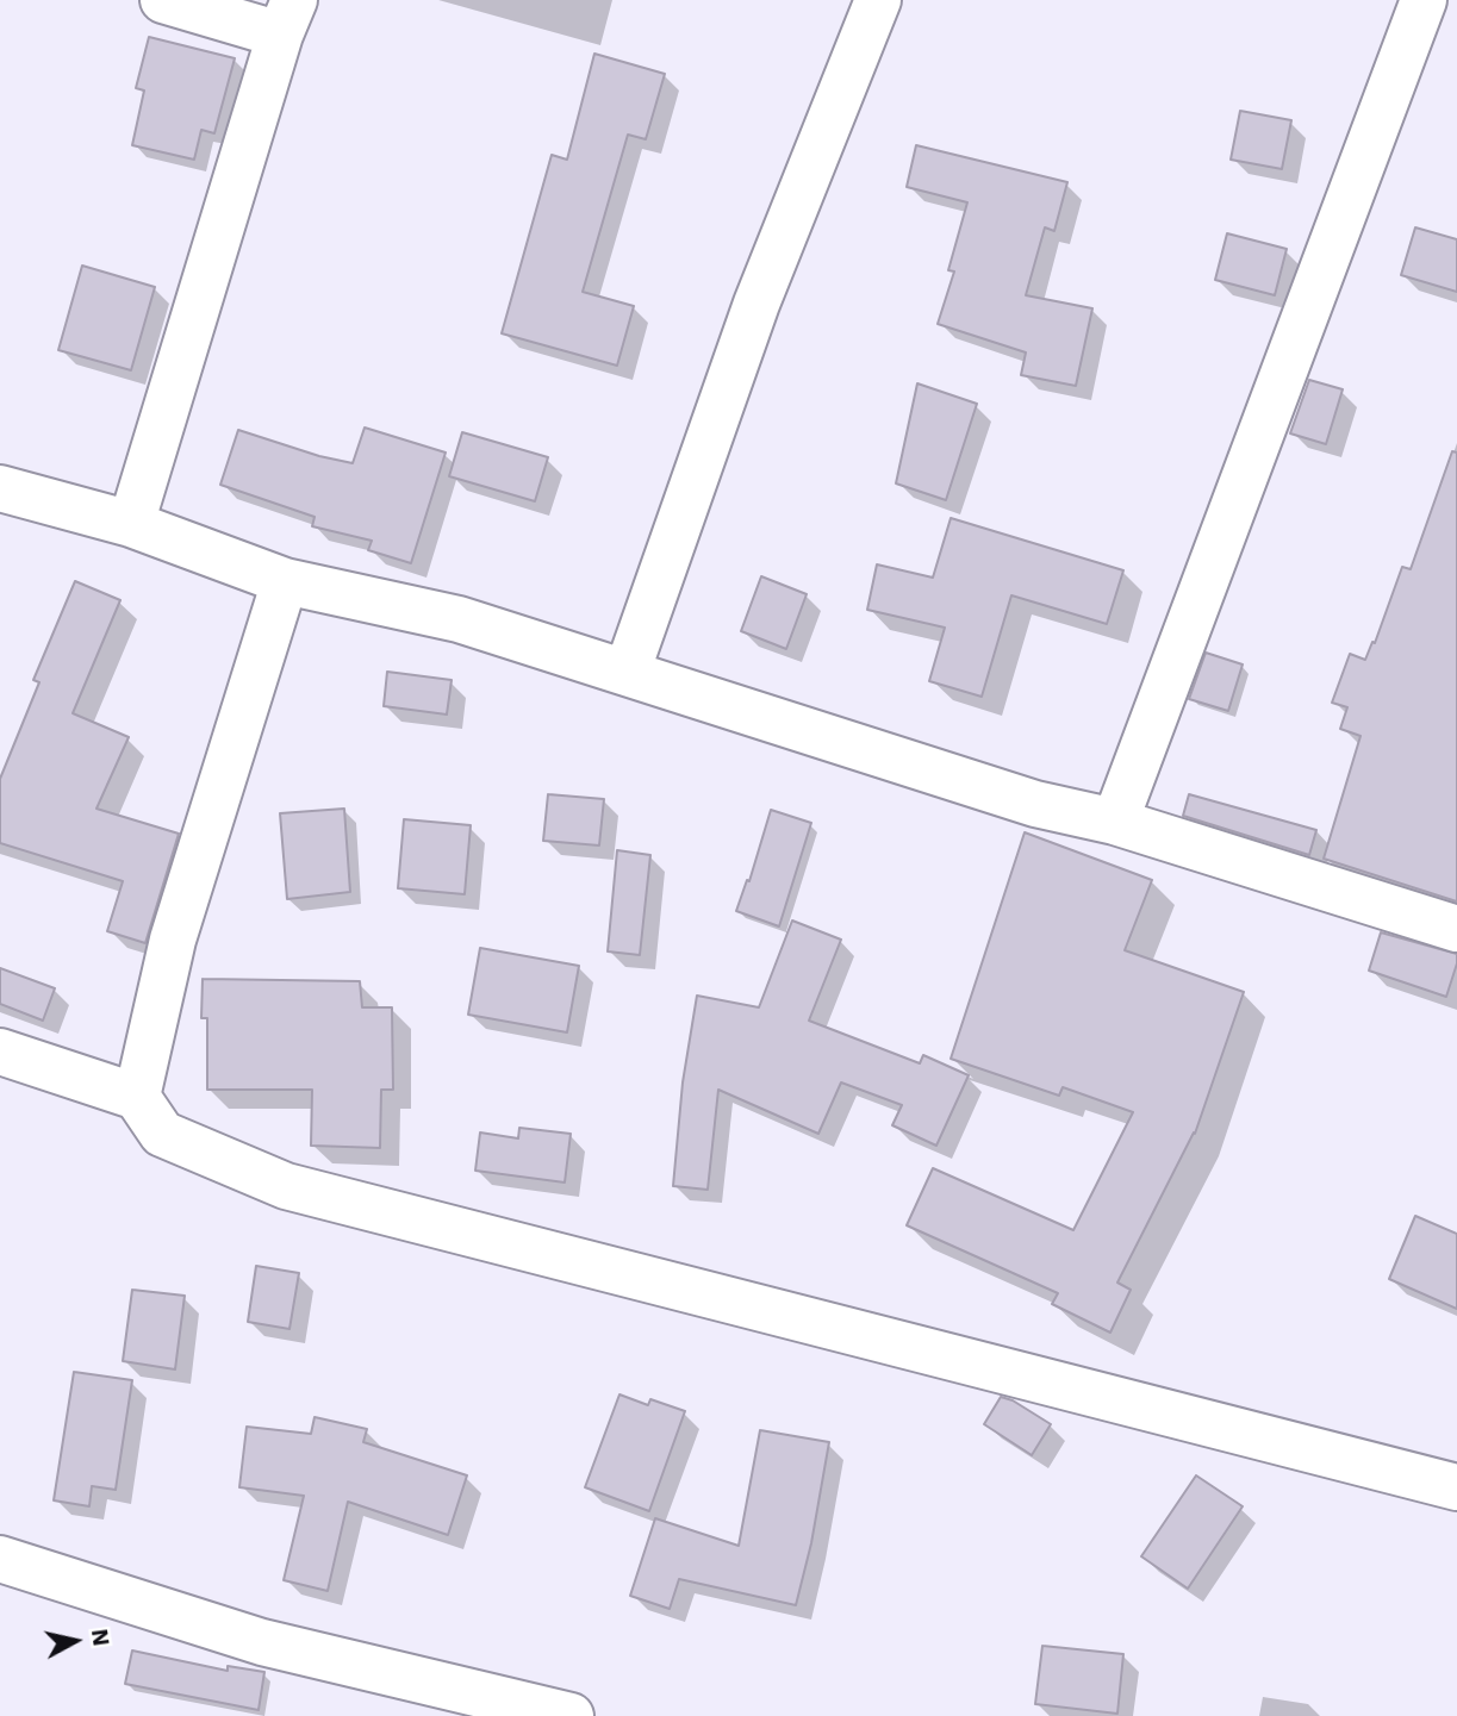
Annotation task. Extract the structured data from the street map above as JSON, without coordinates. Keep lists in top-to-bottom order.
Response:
{
  "north": "right"
}
